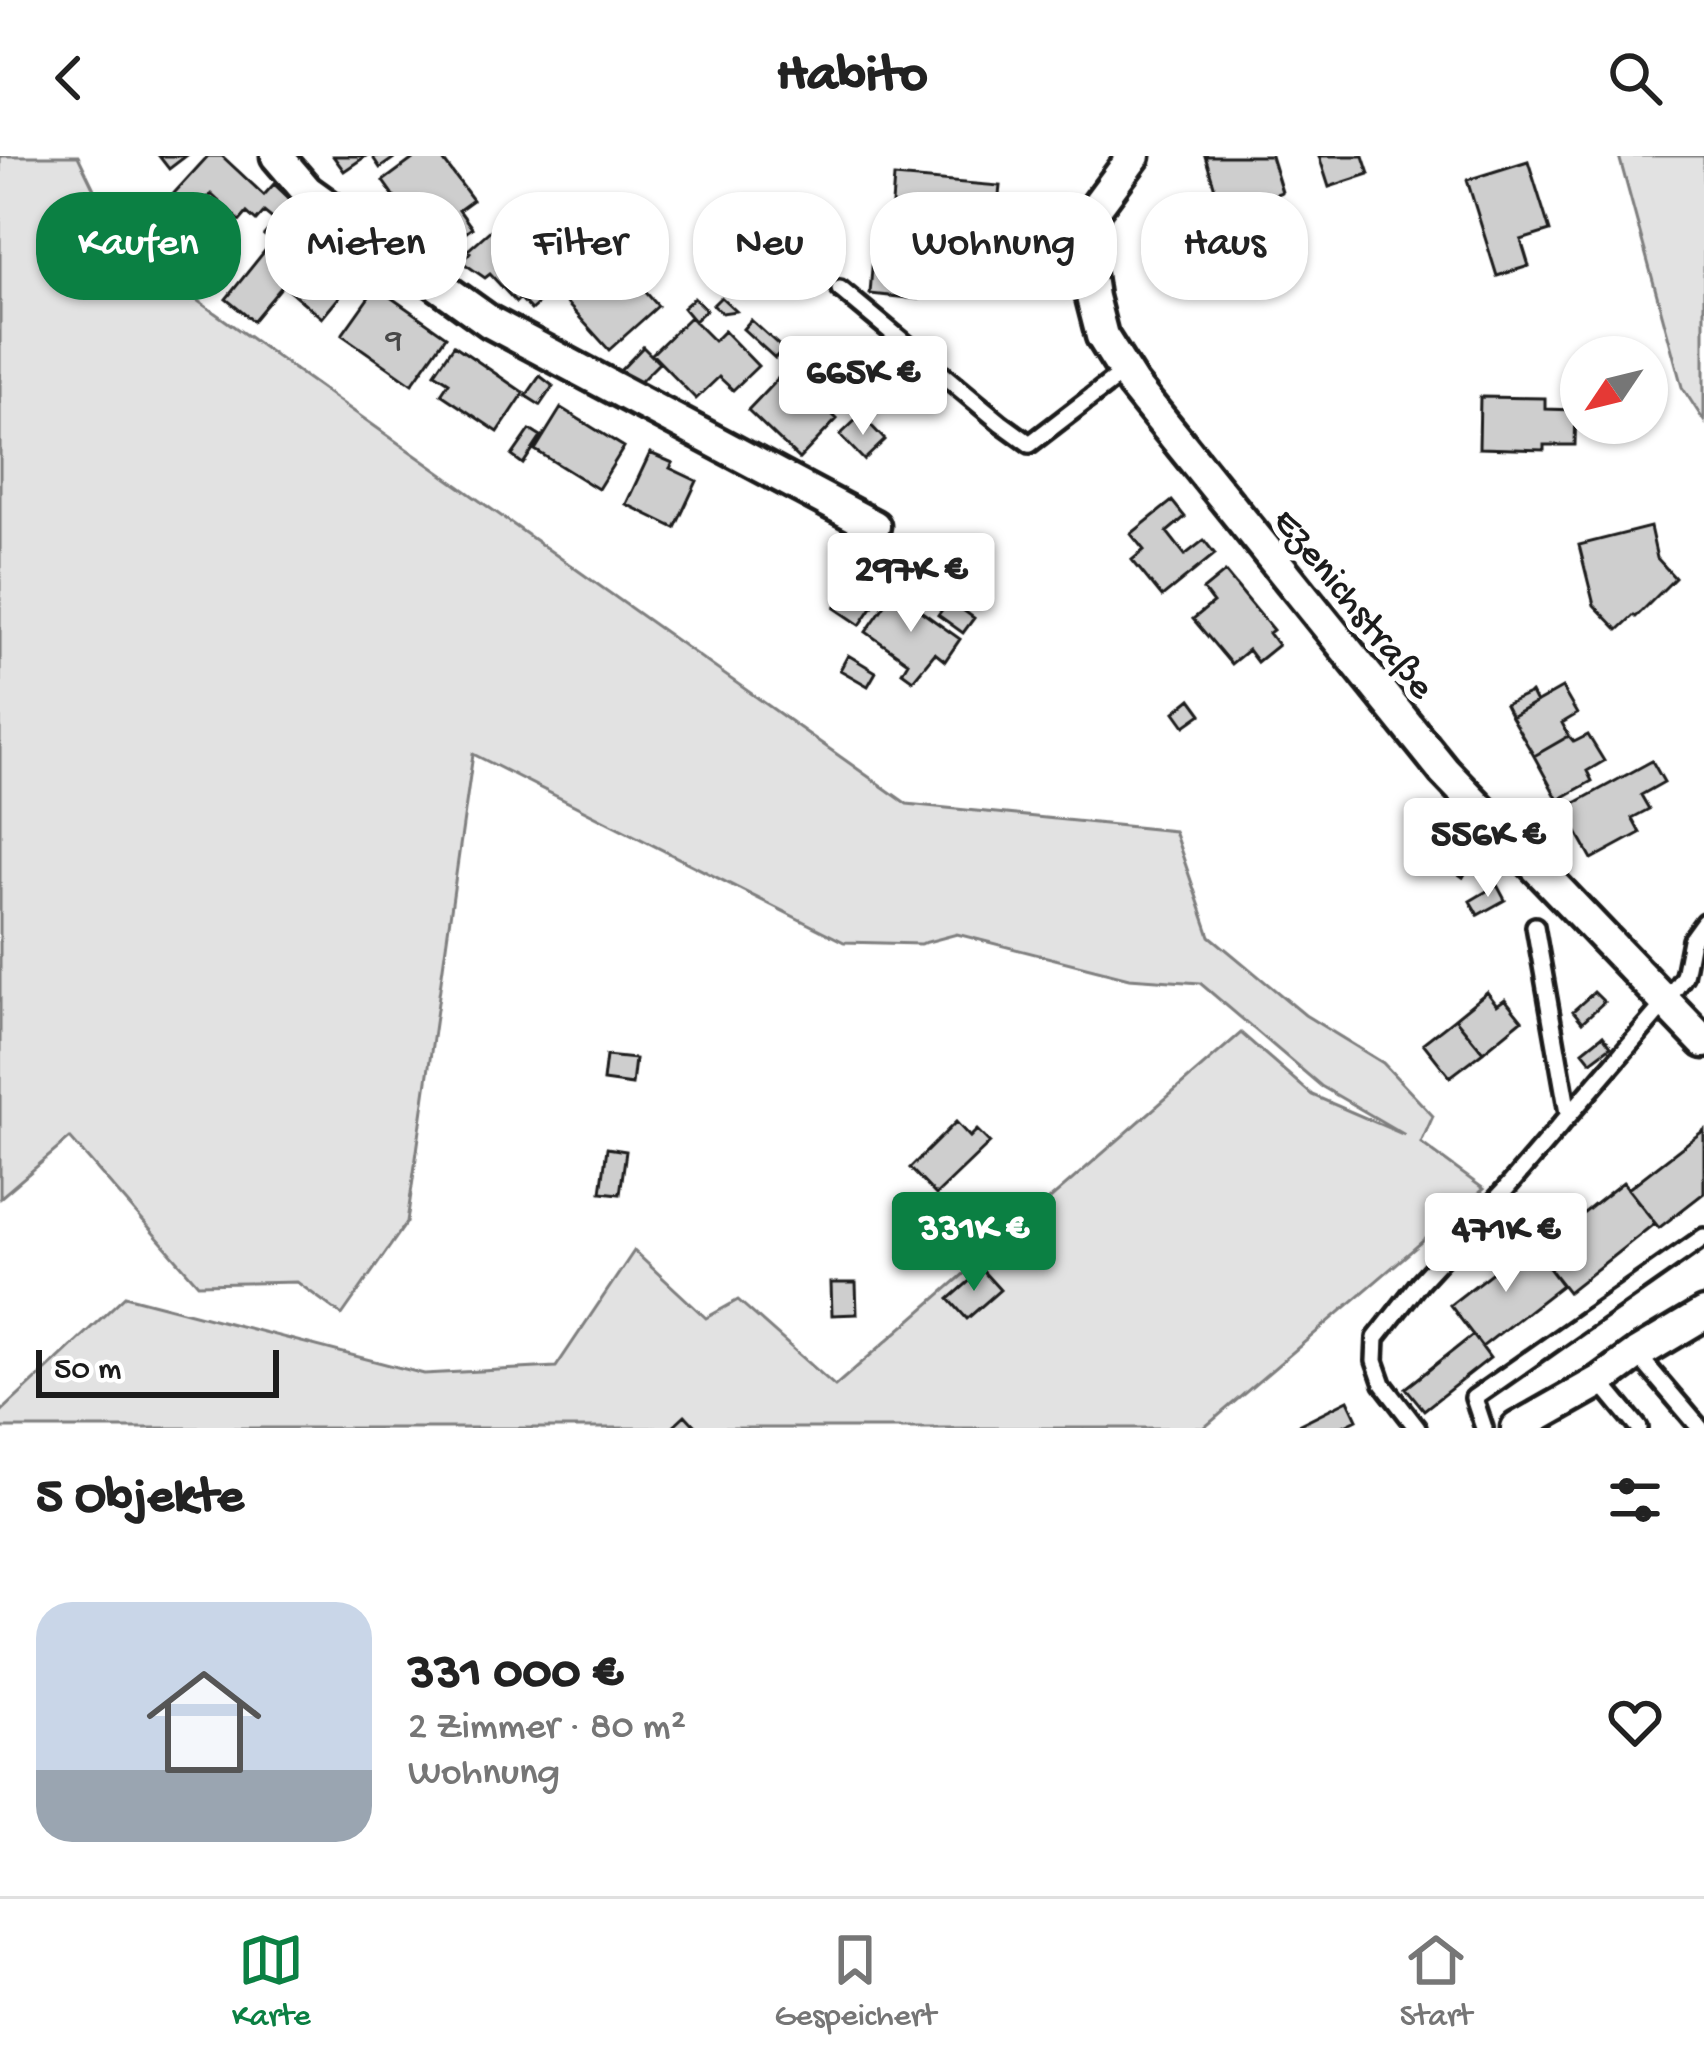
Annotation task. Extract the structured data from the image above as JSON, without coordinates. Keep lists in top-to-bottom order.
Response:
{
  "streets": {
    "street": ["Ezenichstraße"]
  },
  "house_numbers": ["9"],
  "scale_bar": "50 m",
  "north": "bottom left",
  "page": {
    "header": "Habito",
    "chip": [
      "Kaufen",
      "Mieten",
      "Filter",
      "Neu",
      "Wohnung",
      "Haus"
    ],
    "price": [
      "665K €",
      "297K €",
      "556K €",
      "331K €",
      "471K €"
    ],
    "scale": "50 m",
    "heading": "5 Objekte",
    "list": [
      {
        "name": "331 000 €",
        "note": "2 Zimmer · 80 m² · Wohnung"
      }
    ],
    "tabs": ["Karte", "Gespeichert", "Start"]
  }
}
